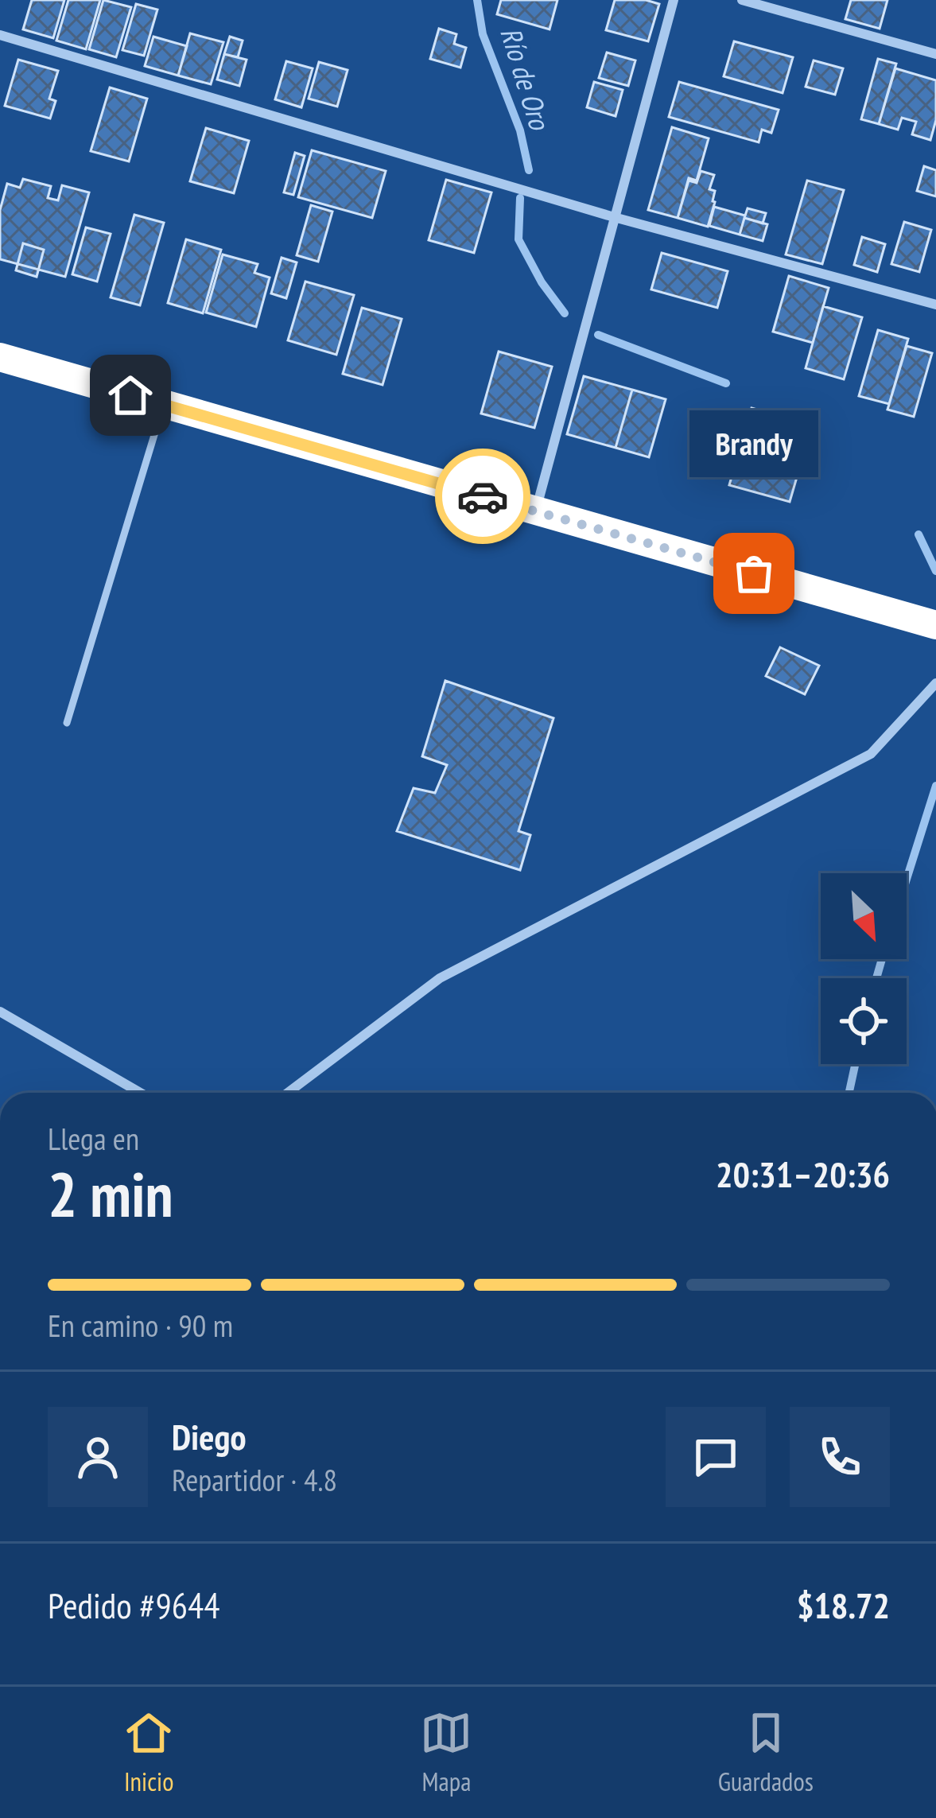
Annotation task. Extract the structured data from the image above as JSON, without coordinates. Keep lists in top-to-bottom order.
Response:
{
  "water": ["Río de Oro"],
  "places": ["Brandy"],
  "north": "bottom right",
  "page": {
    "bubble": "Brandy",
    "heading": ["2 min", "Llega en", "20:31–20:36"],
    "panel": [
      "Diego",
      "Repartidor · 4.8",
      "Pedido #9644",
      "$18.72"
    ],
    "bar": "En camino · 90 m",
    "tabs": ["Inicio", "Mapa", "Guardados"]
  }
}
